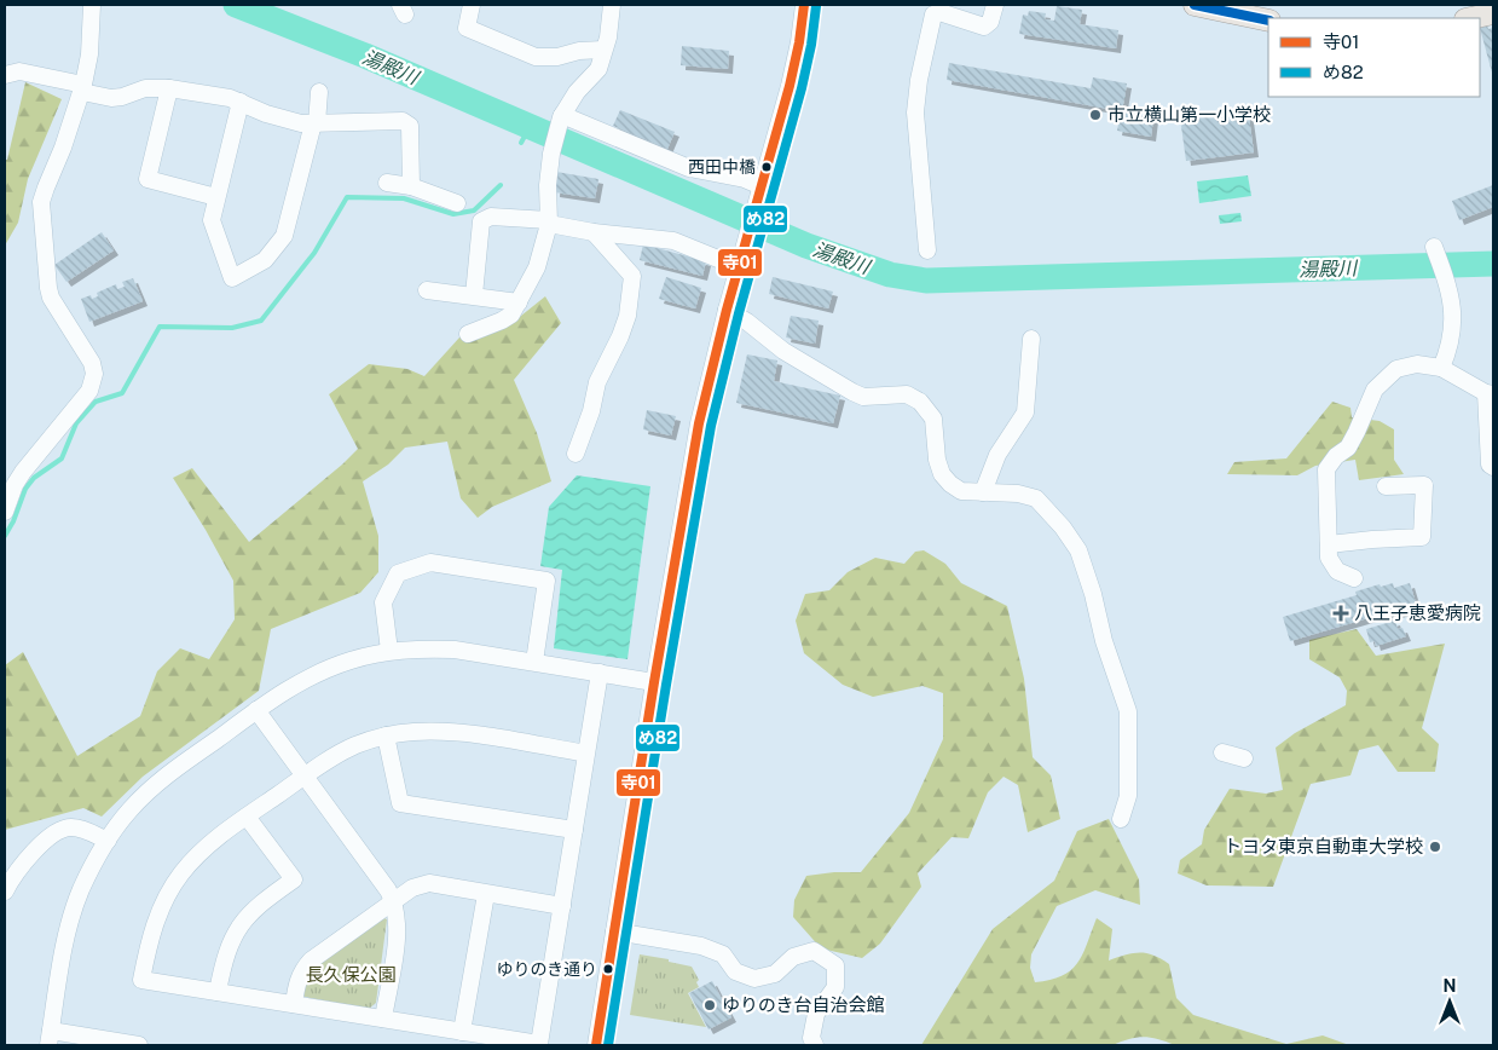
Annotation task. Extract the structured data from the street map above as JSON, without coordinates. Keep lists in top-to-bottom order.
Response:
{
  "water": ["湯殿川"],
  "parks": ["長久保公園"],
  "places": {
    "other": [
      "市立横山第一小学校",
      "西田中橋",
      "トヨタ東京自動車大学校",
      "ゆりのき通り",
      "ゆりのき台自治会館"
    ],
    "health": ["八王子恵愛病院"]
  },
  "lines": ["transit line 寺01", "transit line め82"],
  "legend": ["寺01", "め82"],
  "north": "top"
}
